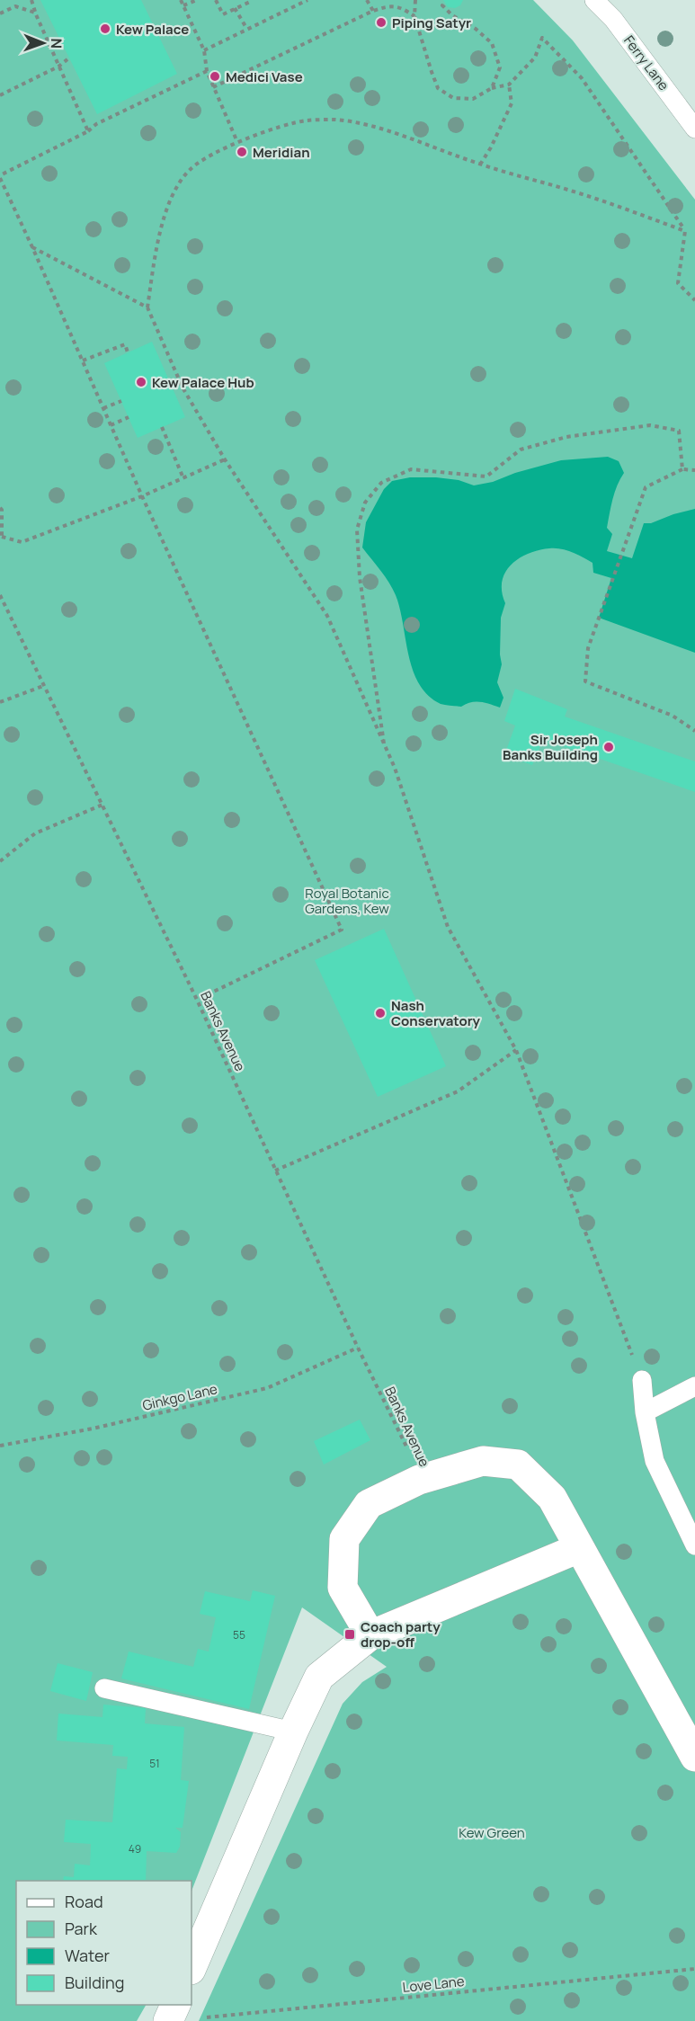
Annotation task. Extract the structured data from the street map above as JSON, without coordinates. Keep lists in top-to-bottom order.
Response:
{
  "streets": {
    "lane": ["Ferry Lane"],
    "path": ["Banks Avenue", "Ginkgo Lane", "Love Lane"]
  },
  "crossings": [
    ["Banks Avenue", "Ginkgo Lane"]
  ],
  "parks": ["Royal Botanic Gardens, Kew", "Kew Green"],
  "places": {
    "other": [
      "Piping Satyr",
      "Kew Palace",
      "Medici Vase",
      "Meridian",
      "Kew Palace Hub",
      "Sir Joseph Banks Building",
      "Nash Conservatory"
    ],
    "transit": ["Coach party drop-off"]
  },
  "house_numbers": ["55", "51", "49"],
  "legend": [
    "Road",
    "Park",
    "Water",
    "Building"
  ],
  "north": "right"
}
